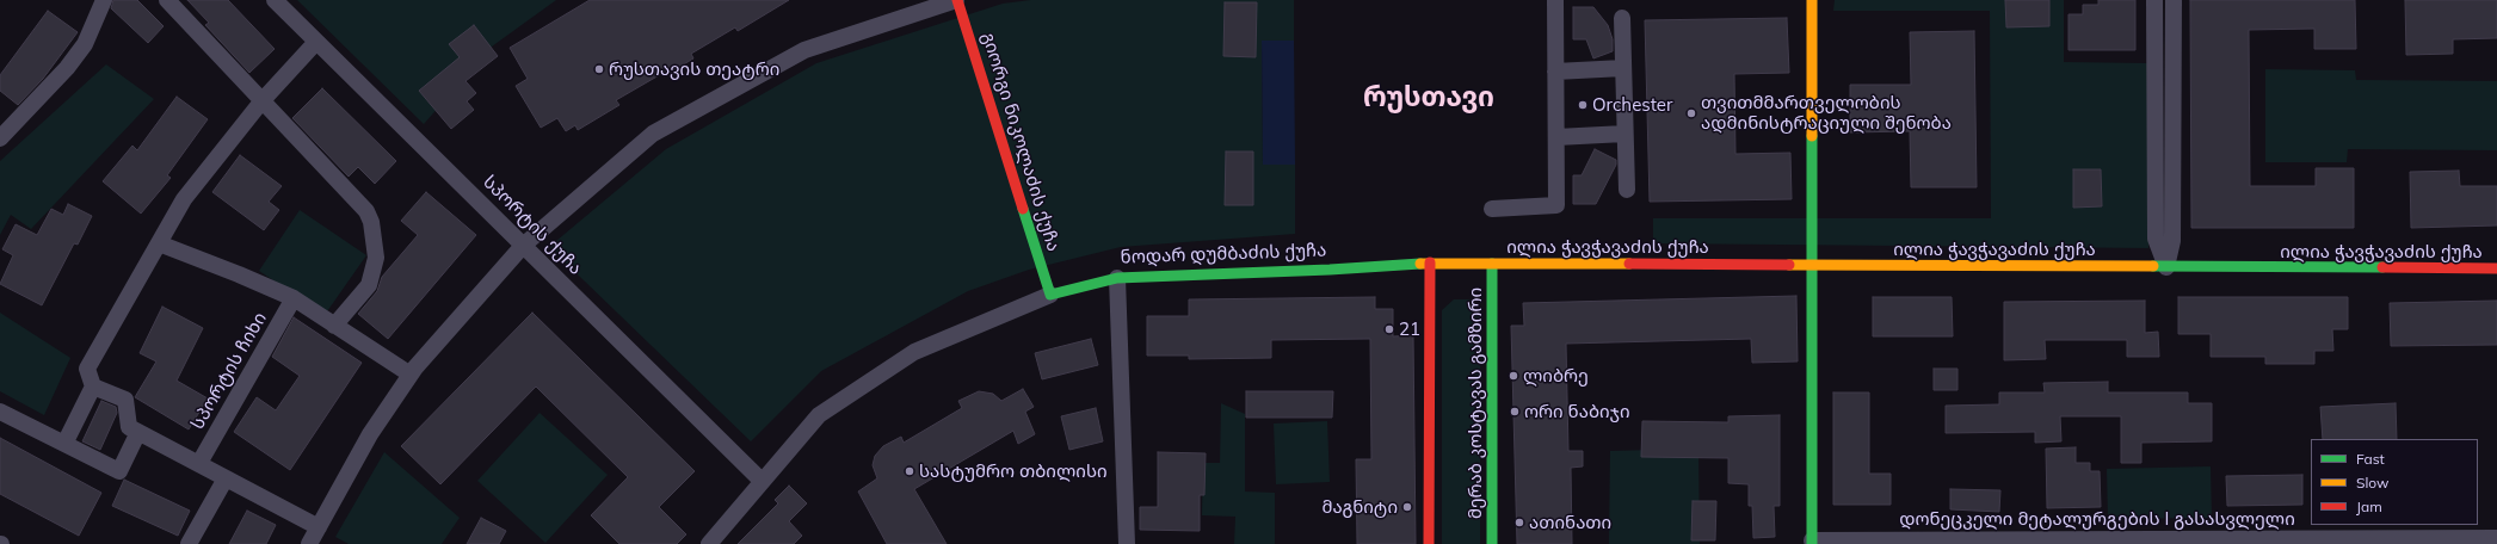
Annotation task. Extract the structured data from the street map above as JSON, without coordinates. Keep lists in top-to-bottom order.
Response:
{
  "streets": {
    "street": [
      "გიორგი ნიკოლაძის ქუჩა",
      "სპორტის ქუჩა",
      "ილია ჭავჭავაძის ქუჩა",
      "ნოდარ დუმბაძის ქუჩა",
      "სპორტის ჩიხი",
      "მერაბ კოსტავას გამზირი",
      "დონეცკელი მეტალურგების I გასასვლელი"
    ]
  },
  "crossings": [
    ["გიორგი ნიკოლაძის ქუჩა", "ნოდარ დუმბაძის ქუჩა"],
    ["სპორტის ქუჩა", "ნოდარ დუმბაძის ქუჩა"],
    ["ილია ჭავჭავაძის ქუჩა", "ნოდარ დუმბაძის ქუჩა"],
    ["ილია ჭავჭავაძის ქუჩა", "მერაბ კოსტავას გამზირი"],
    ["ნოდარ დუმბაძის ქუჩა", "მერაბ კოსტავას გამზირი"]
  ],
  "districts": ["რუსთავი"],
  "places": [
    "რუსთავის თეატრი",
    "Orchester",
    "თვითმმართველობის ადმინისტრაციული შენობა",
    "21",
    "ლიბრე",
    "ორი ნაბიჯი",
    "სასტუმრო თბილისი",
    "მაგნიტი",
    "ათინათი"
  ],
  "legend": ["Fast", "Slow", "Jam"]
}
